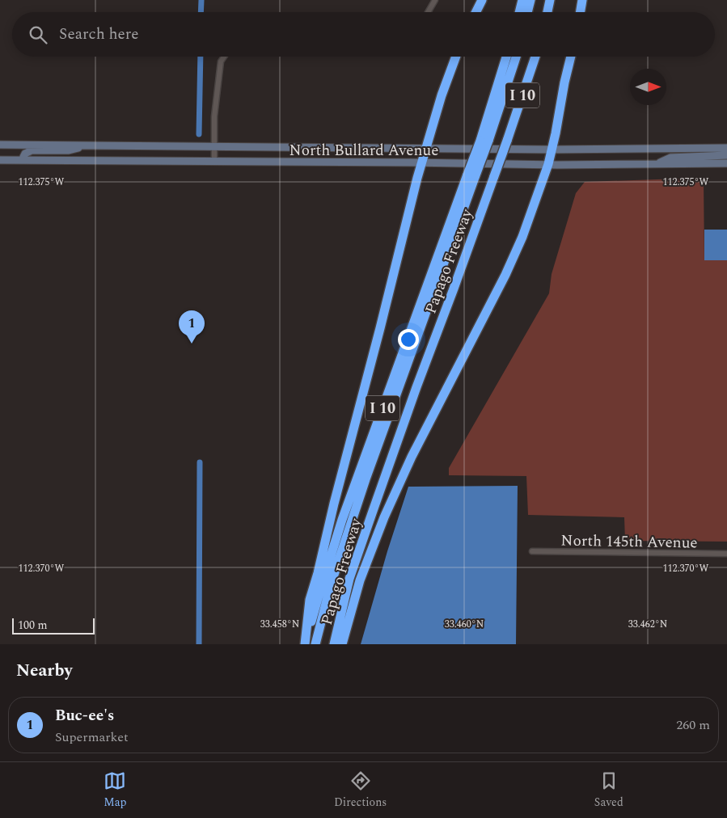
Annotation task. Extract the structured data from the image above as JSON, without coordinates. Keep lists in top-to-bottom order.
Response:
{
  "streets": {
    "highway": ["I 10", "Papago Freeway"],
    "main road": ["North Bullard Avenue"],
    "street": ["North 145th Avenue"]
  },
  "scale_bar": "100 m",
  "north": "right",
  "page": {
    "search": "Search here",
    "pins": "1",
    "scale": "100 m",
    "heading": "Nearby",
    "list": [
      {
        "mark": "1",
        "name": "Buc-ee's",
        "note": "Supermarket",
        "value": "260 m"
      }
    ],
    "nav": ["Map", "Directions", "Saved"]
  },
  "coordinates": [
    "112.375°W",
    "112.370°W",
    "33.458°N",
    "33.460°N",
    "33.462°N"
  ]
}
